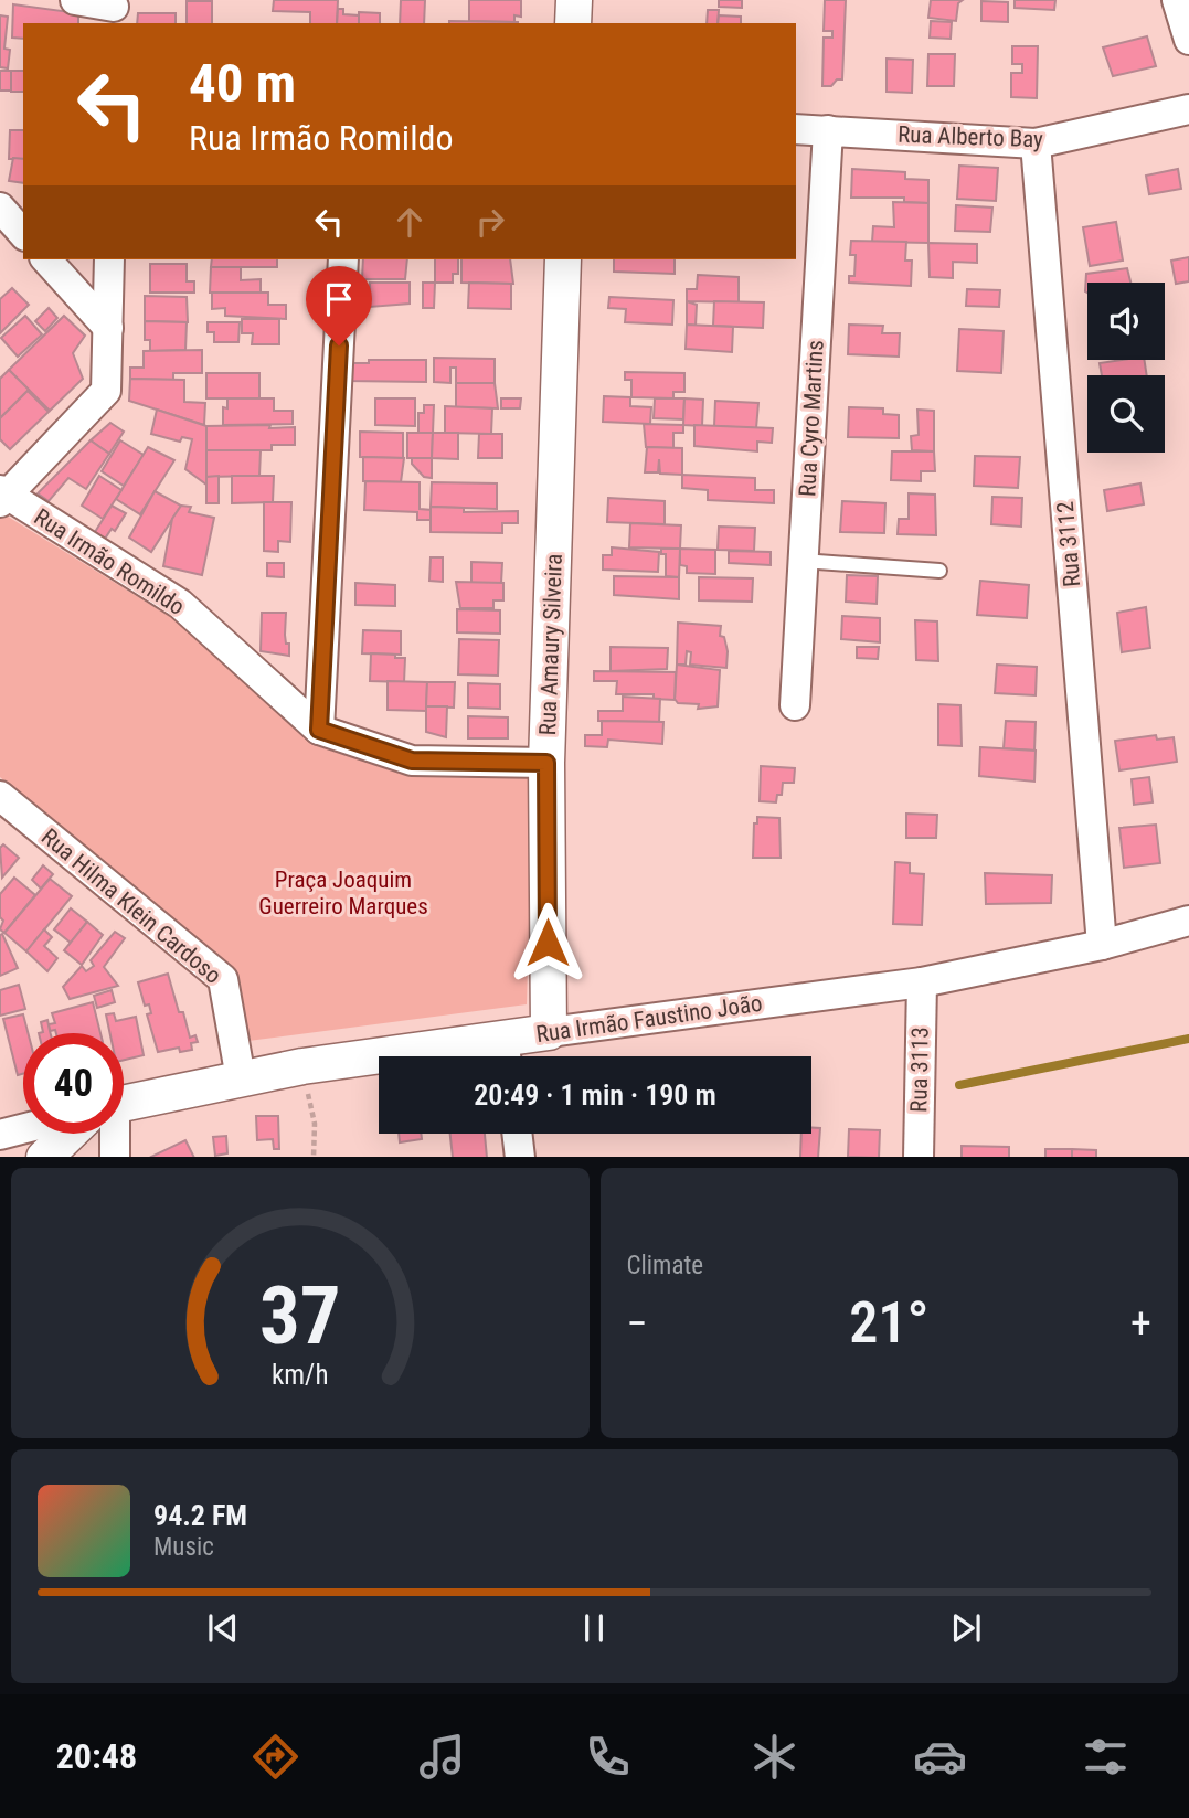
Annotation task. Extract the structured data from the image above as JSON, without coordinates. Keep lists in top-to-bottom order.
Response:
{
  "streets": {
    "street": [
      "Rua Alberto Bay",
      "Rua Cyro Martins",
      "Rua 3112",
      "Rua Irmão Romildo",
      "Rua Amaury Silveira",
      "Rua Hilma Klein Cardoso",
      "Rua Irmão Faustino João",
      "Rua 3113"
    ]
  },
  "crossings": [
    ["Rua Alberto Bay", "Rua Cyro Martins"],
    ["Rua Alberto Bay", "Rua 3112"],
    ["Rua 3112", "Rua Irmão Faustino João"],
    ["Rua Irmão Romildo", "Rua Amaury Silveira"],
    ["Rua Amaury Silveira", "Rua Irmão Faustino João"],
    ["Rua Hilma Klein Cardoso", "Rua Irmão Faustino João"],
    ["Rua Irmão Faustino João", "Rua 3113"]
  ],
  "parks": ["Praça Joaquim Guerreiro Marques"],
  "page": {
    "turn": ["40 m", "Rua Irmão Romildo"],
    "limit": "40",
    "trip": "20:49 · 1 min · 190 m",
    "tile": "Climate",
    "heat": ["−", "21°", "+"],
    "song": ["94.2 FM", "Music"],
    "tabs": "20:48",
    "gauge": ["37", "km/h"]
  }
}
